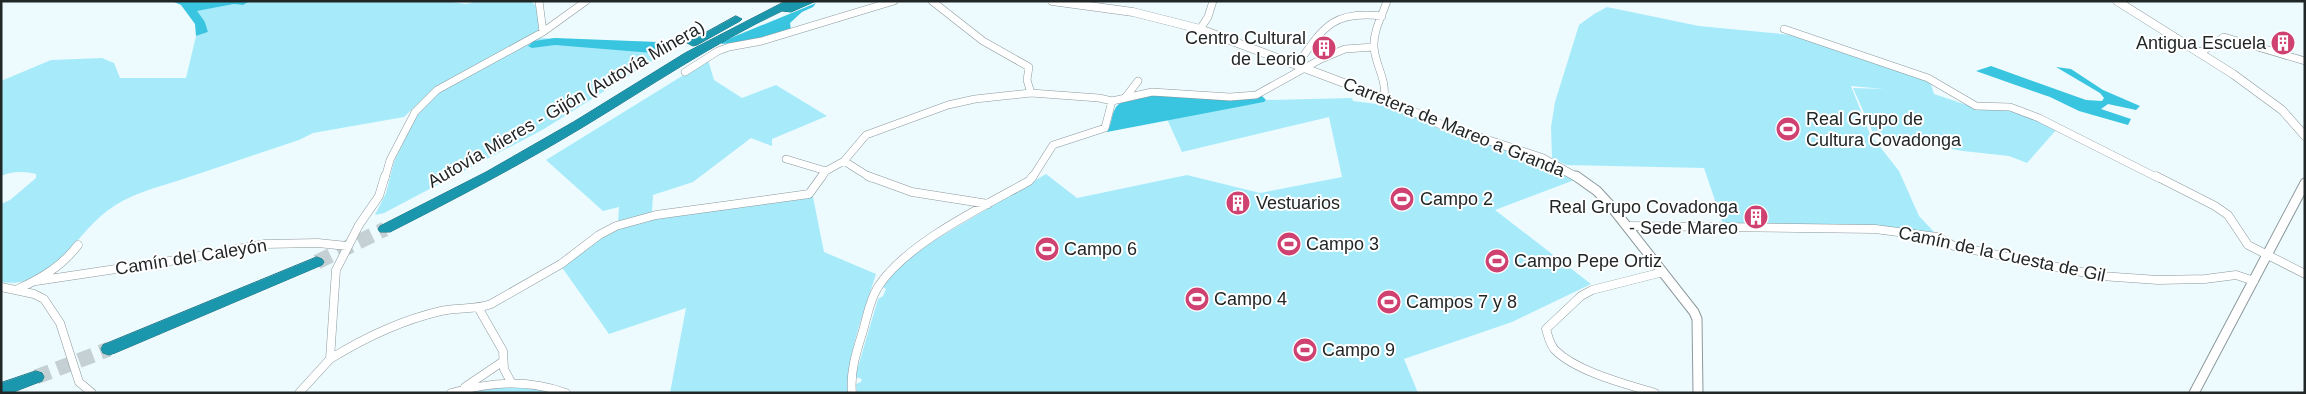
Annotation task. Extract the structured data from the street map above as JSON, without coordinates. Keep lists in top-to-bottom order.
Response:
{
  "streets": {
    "highway": ["Autovía Mieres - Gijón (Autovía Minera)"],
    "street": ["Carretera de Mareo a Granda", "Camín de la Cuesta de Gil", "Camín del Caleyón"]
  },
  "crossings": [
    ["Carretera de Mareo a Granda", "Camín de la Cuesta de Gil"]
  ],
  "places": {
    "building": [
      "Antigua Escuela",
      "Centro Cultural de Leorio",
      "Vestuarios",
      "Real Grupo Covadonga - Sede Mareo"
    ],
    "sports": [
      "Real Grupo de Cultura Covadonga",
      "Campo 2",
      "Campo 3",
      "Campo 6",
      "Campo Pepe Ortiz",
      "Campo 4",
      "Campos 7 y 8",
      "Campo 9"
    ]
  }
}
